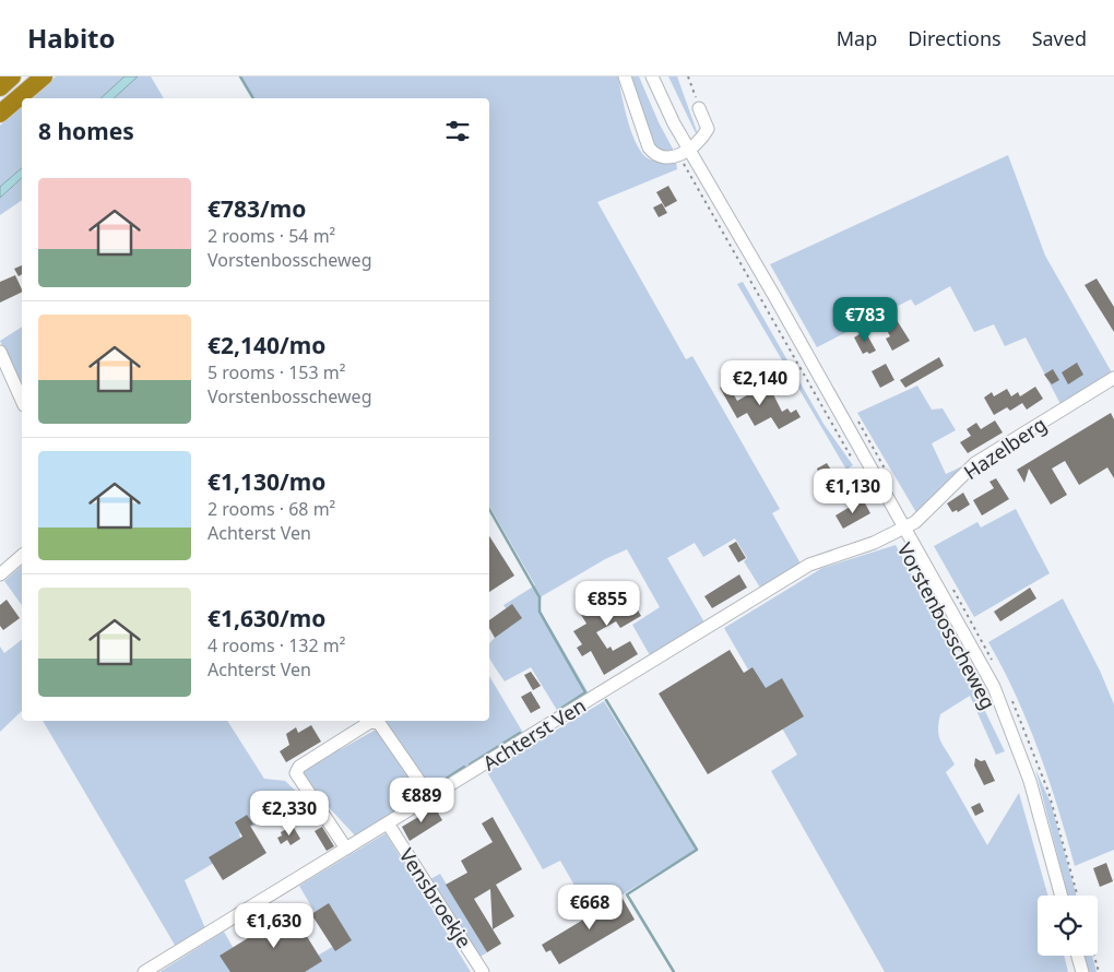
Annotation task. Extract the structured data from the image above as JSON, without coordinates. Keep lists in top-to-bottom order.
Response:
{
  "streets": {
    "street": [
      "Hazelberg",
      "Vorstenbosscheweg",
      "Achterst Ven",
      "Vensbroekje"
    ]
  },
  "crossings": [
    ["Hazelberg", "Vorstenbosscheweg"],
    ["Hazelberg", "Achterst Ven"],
    ["Vorstenbosscheweg", "Achterst Ven"],
    ["Achterst Ven", "Vensbroekje"]
  ],
  "page": {
    "header": "Habito",
    "nav": ["Map", "Directions", "Saved"],
    "heading": "8 homes",
    "list": [
      {
        "name": "€783/mo",
        "note": "2 rooms · 54 m² · Vorstenbosscheweg"
      },
      {
        "name": "€2,140/mo",
        "note": "5 rooms · 153 m² · Vorstenbosscheweg"
      },
      {
        "name": "€1,130/mo",
        "note": "2 rooms · 68 m² · Achterst Ven"
      },
      {
        "name": "€1,630/mo",
        "note": "4 rooms · 132 m² · Achterst Ven"
      }
    ],
    "price": [
      "€783",
      "€2,140",
      "€1,130",
      "€855",
      "€889",
      "€2,330",
      "€668",
      "€1,630"
    ]
  }
}
